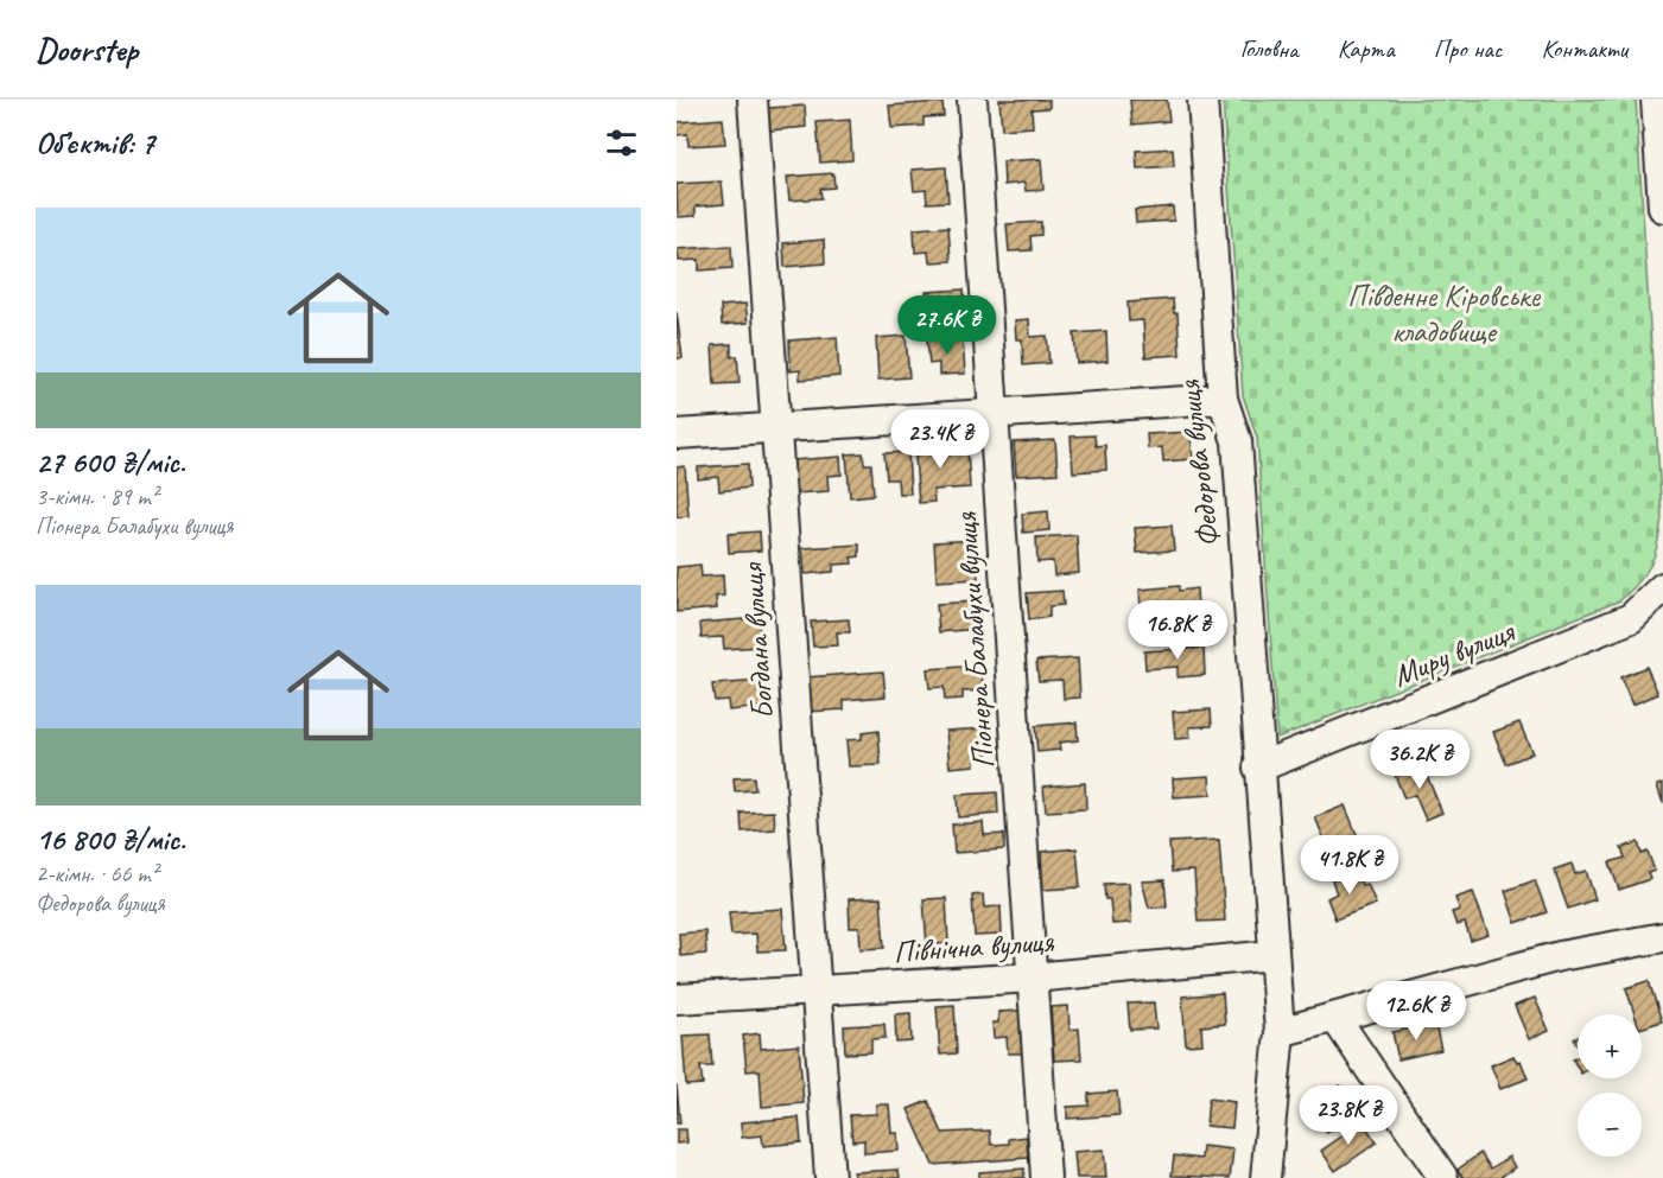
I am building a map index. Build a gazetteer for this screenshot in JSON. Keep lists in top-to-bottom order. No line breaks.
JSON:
{"streets":{"street":["Федорова вулиця","Піонера Балабухи вулиця","Богдана вулиця","Миру вулиця","Північна вулиця"]},"crossings":[["Федорова вулиця","Миру вулиця"],["Федорова вулиця","Північна вулиця"],["Піонера Балабухи вулиця","Північна вулиця"],["Богдана вулиця","Північна вулиця"]],"parks":["Південне Кіровське кладовище"],"page":{"header":"Doorstep","nav":["Головна","Карта","Про нас","Контакти"],"heading":"Об’єктів: 7","list":[{"name":"27 600 ₴/міс.","note":"3-кімн. · 89 m² · Піонера Балабухи вулиця"},{"name":"16 800 ₴/міс.","note":"2-кімн. · 66 m² · Федорова вулиця"}],"price":["27.6K ₴","23.4K ₴","16.8K ₴","36.2K ₴","41.8K ₴","12.6K ₴","23.8K ₴"],"map_buttons":["+","−"]}}
